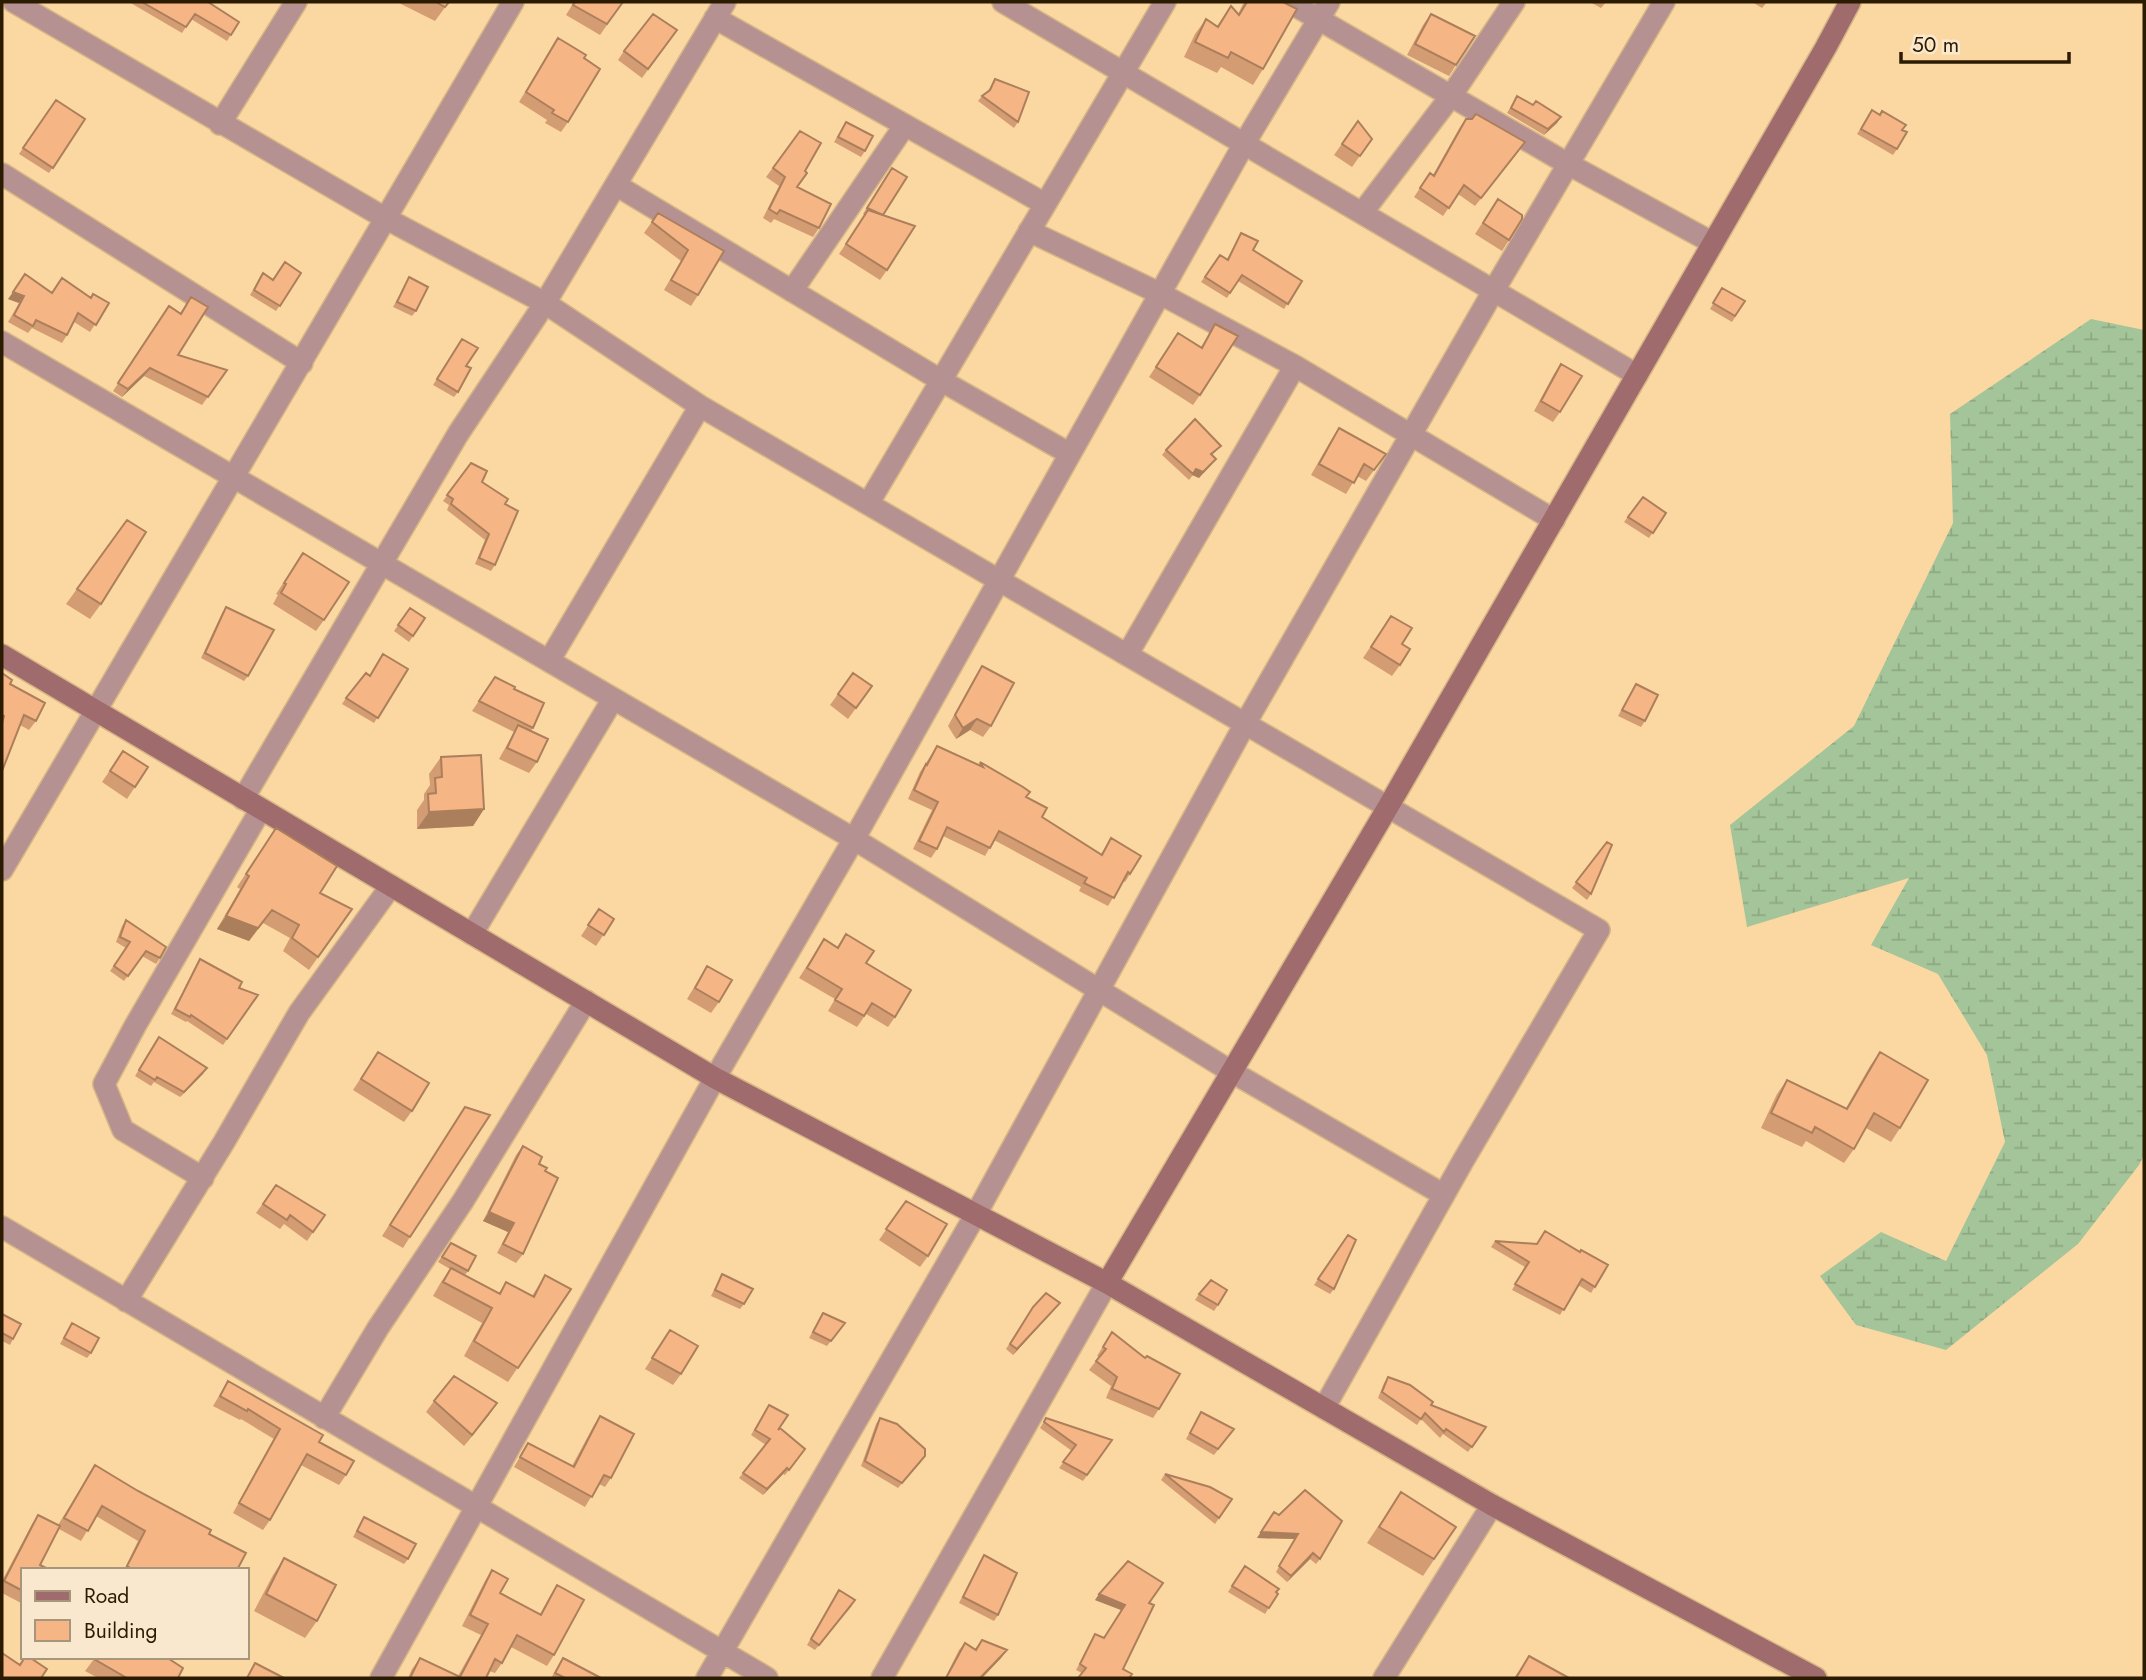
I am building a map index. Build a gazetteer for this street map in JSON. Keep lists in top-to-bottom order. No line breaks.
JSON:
{"legend":["Road","Building"],"scale_bar":"50 m"}
